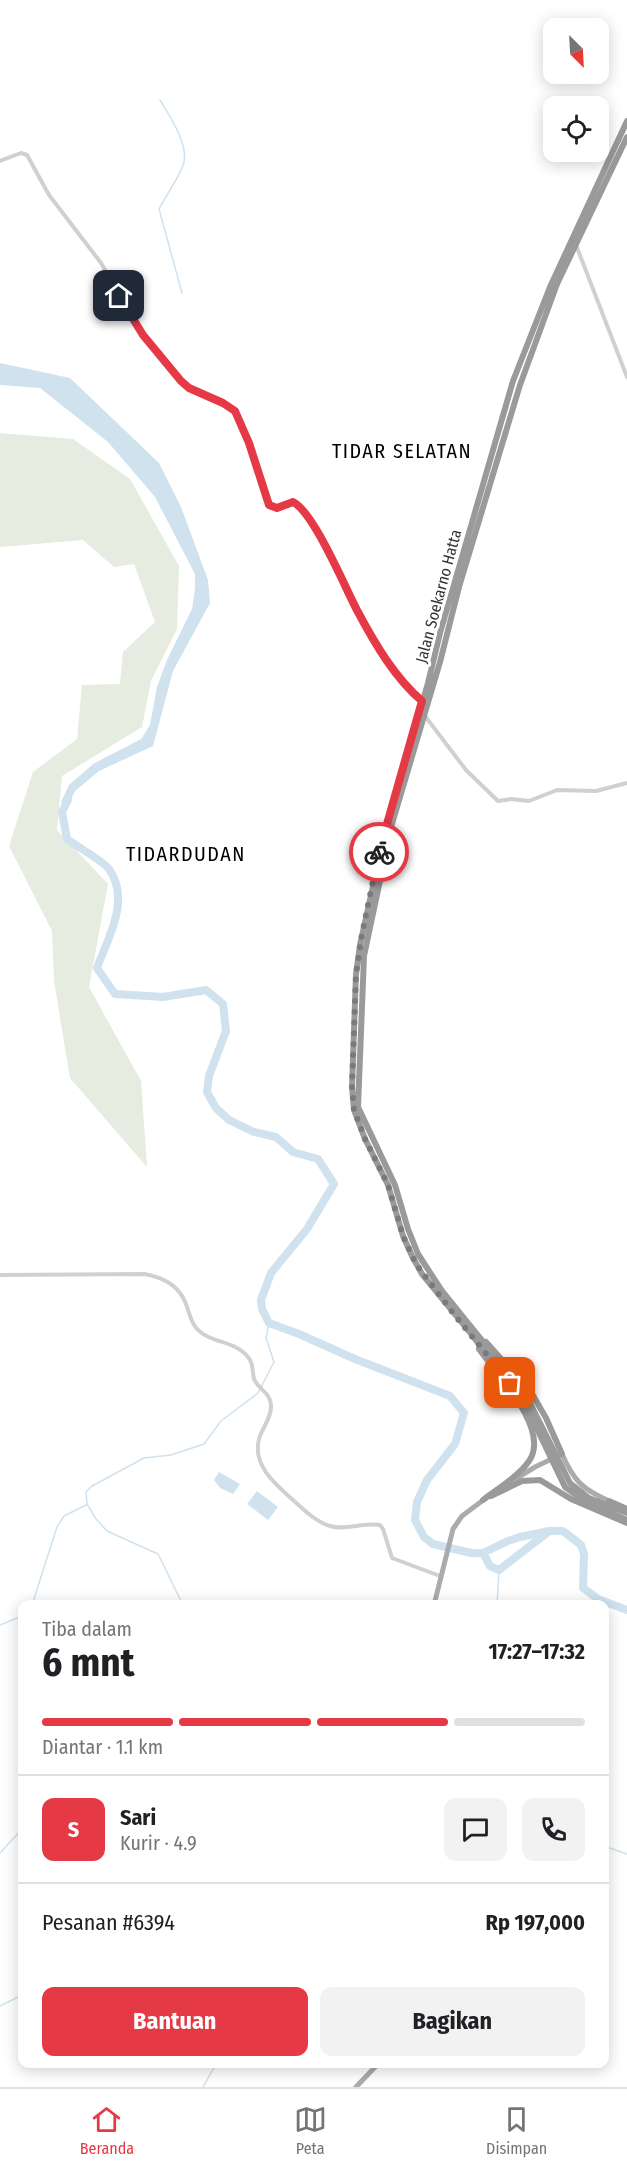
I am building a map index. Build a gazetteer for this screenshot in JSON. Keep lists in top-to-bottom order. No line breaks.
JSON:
{"streets":{"highway":["Jalan Soekarno Hatta"]},"districts":["TIDAR SELATAN","TIDARDUDAN"],"north":"bottom right","page":{"heading":["6 mnt","Tiba dalam","17:27–17:32"],"panel":["Sari","Kurir · 4.9","Pesanan #6394","Rp 197,000"],"bar":"Diantar · 1.1 km","round":"S","buttons":["Bantuan","Bagikan"],"tabs":["Beranda","Peta","Disimpan"]}}
